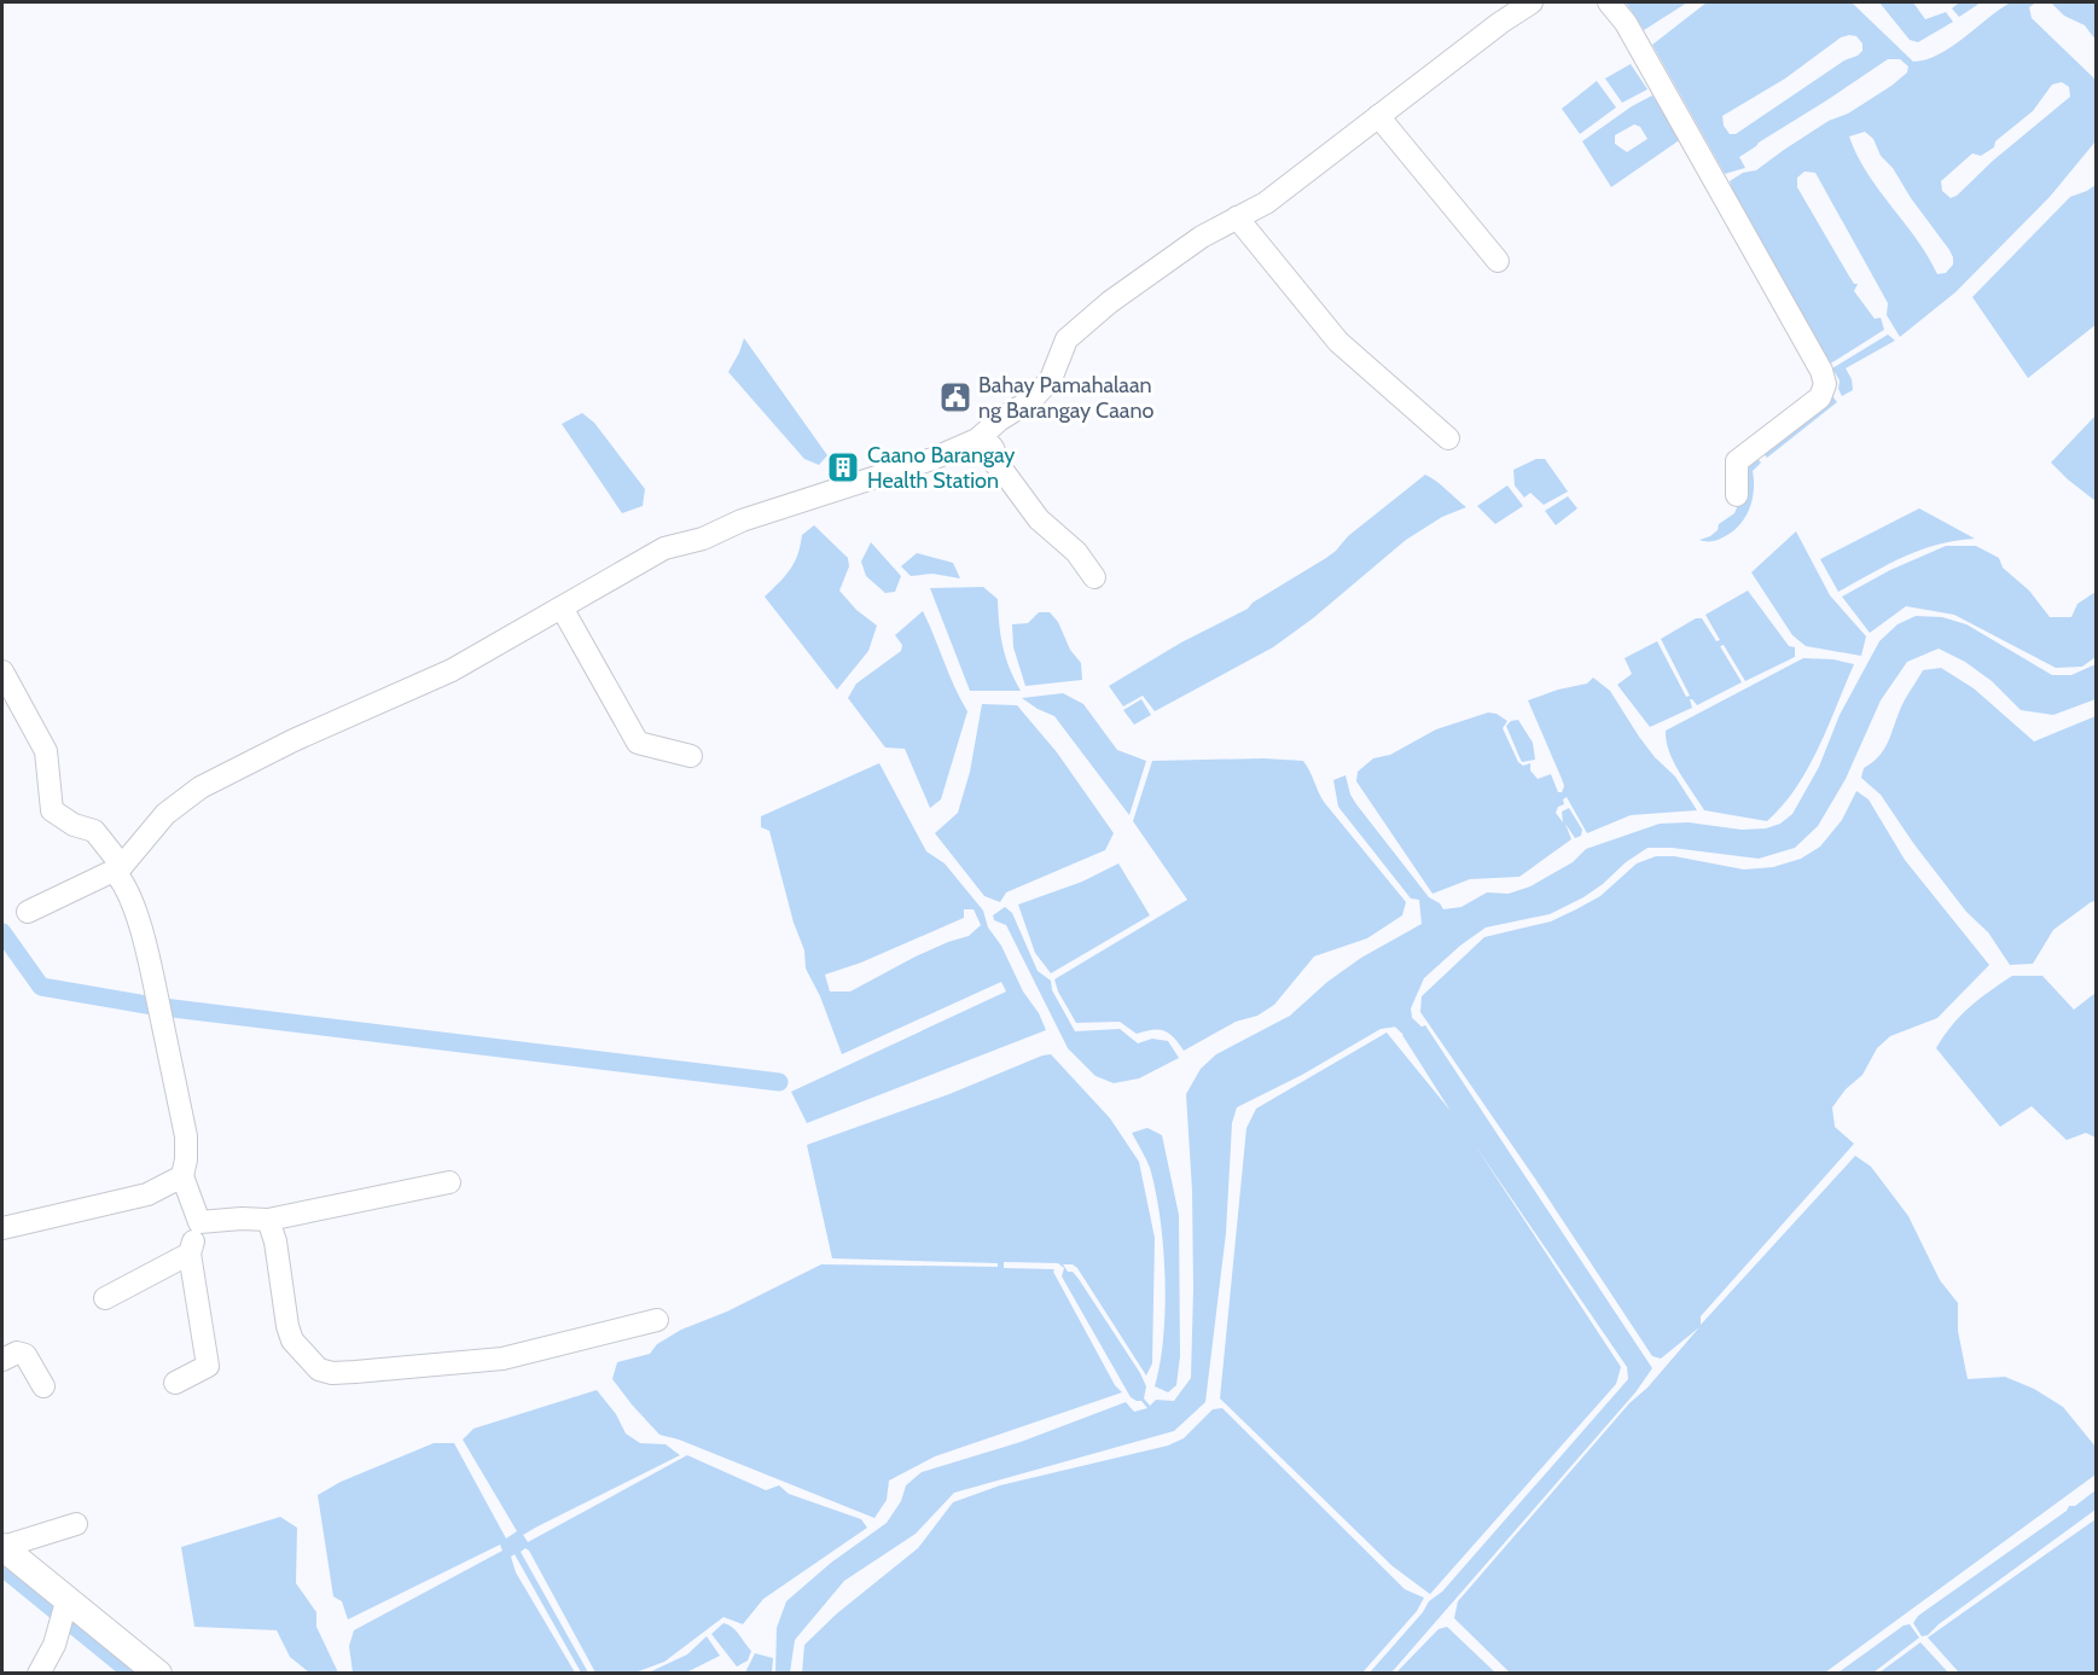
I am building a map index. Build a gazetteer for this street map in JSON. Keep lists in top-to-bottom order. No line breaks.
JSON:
{"places":{"public building":["Bahay Pamahalaan ng Barangay Caano"],"building":["Caano Barangay Health Station"]}}
